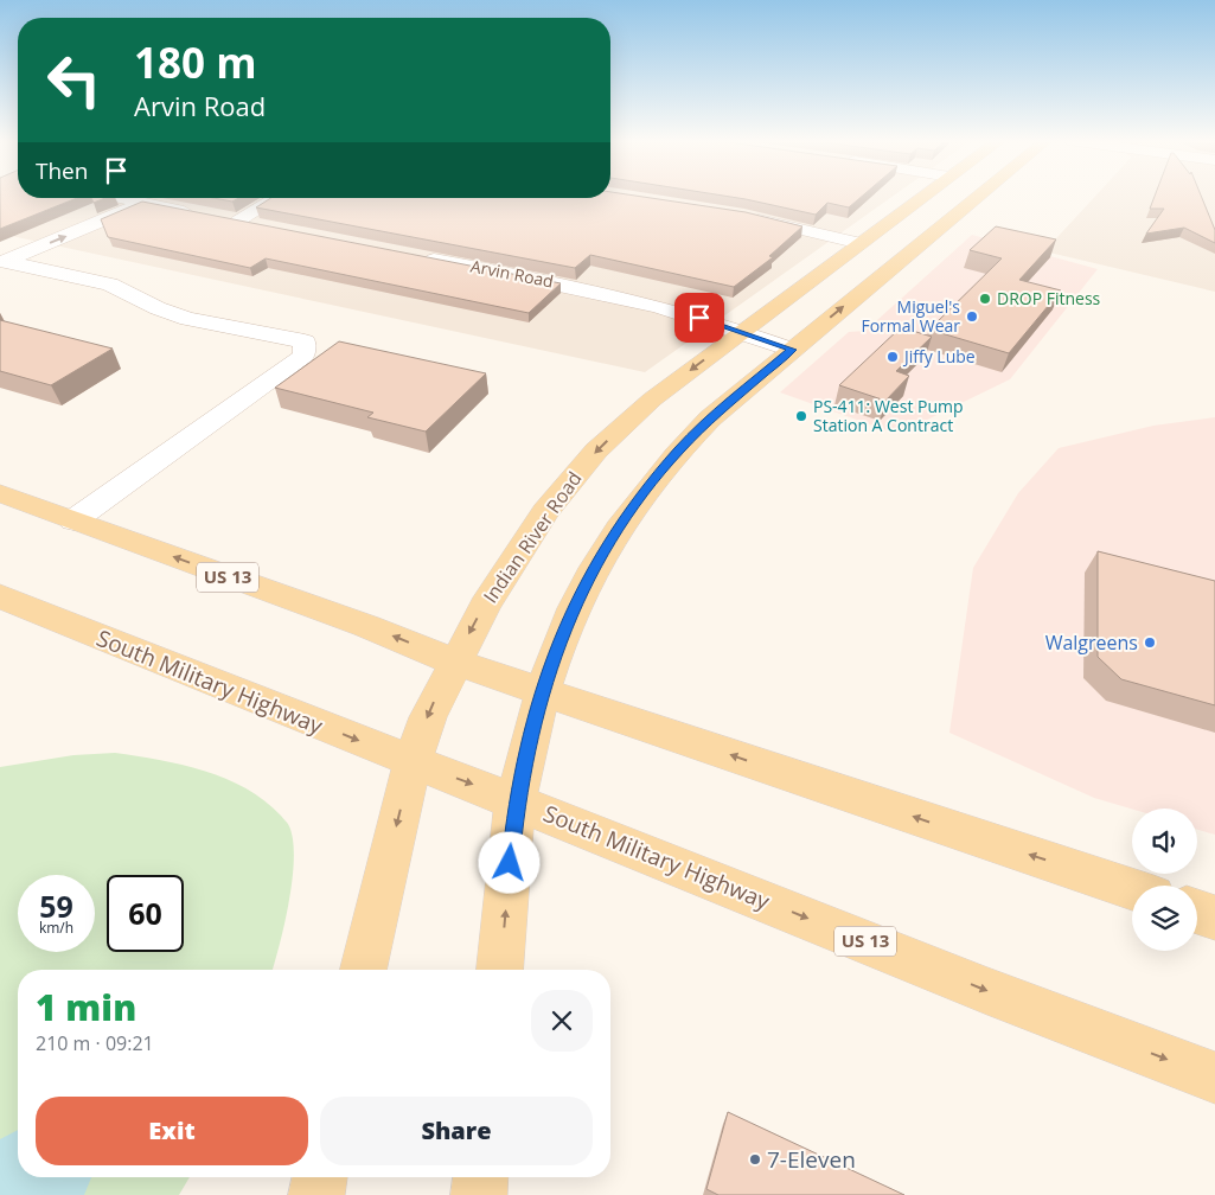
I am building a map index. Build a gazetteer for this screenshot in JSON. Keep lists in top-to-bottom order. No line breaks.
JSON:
{"streets":{"main road":["Indian River Road","US 13","South Military Highway"],"street":["Arvin Road"]},"crossings":[["Arvin Road","Indian River Road"],["Indian River Road","US 13"],["Indian River Road","South Military Highway"]],"places":["DROP Fitness","Miguel's Formal Wear","Jiffy Lube","PS-411: West Pump Station A Contract","Walgreens","7-Eleven"],"page":{"turn":["180 m","Arvin Road"],"then":"Then","speed":"59 km/h","limit":"60","heading":["1 min","210 m · 09:21"],"buttons":["Exit","Share"]}}
